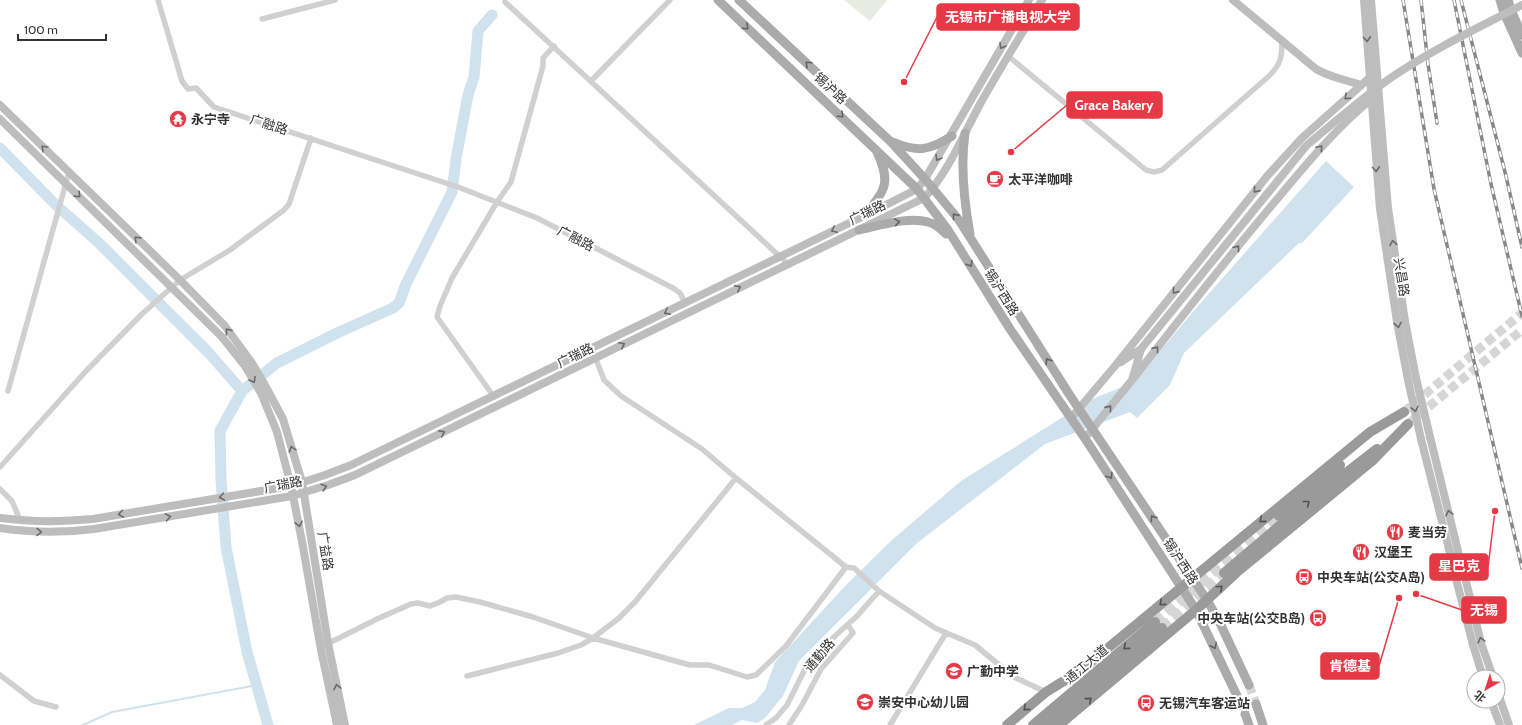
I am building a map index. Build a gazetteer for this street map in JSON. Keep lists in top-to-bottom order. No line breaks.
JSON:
{"streets":{"highway":["通江大道"],"main road":["锡沪路","广瑞路","兴昌路","锡沪西路","广益路"],"street":["广融路","通勤路"]},"crossings":[["锡沪路","广瑞路"],["锡沪路","锡沪西路"],["广融路","广瑞路"],["广瑞路","锡沪西路"],["广瑞路","广益路"]],"places":{"other":["无锡市广播电视大学","Grace Bakery","星巴克","无锡","肯德基"],"temple":["永宁寺"],"cafe":["太平洋咖啡"],"restaurant":["麦当劳","汉堡王"],"bus stop":["中央车站(公交A岛)","中央车站(公交B岛)","无锡汽车客运站"],"school or university":["广勤中学","崇安中心幼儿园"]},"scale_bar":"100 m","north":"bottom left"}
